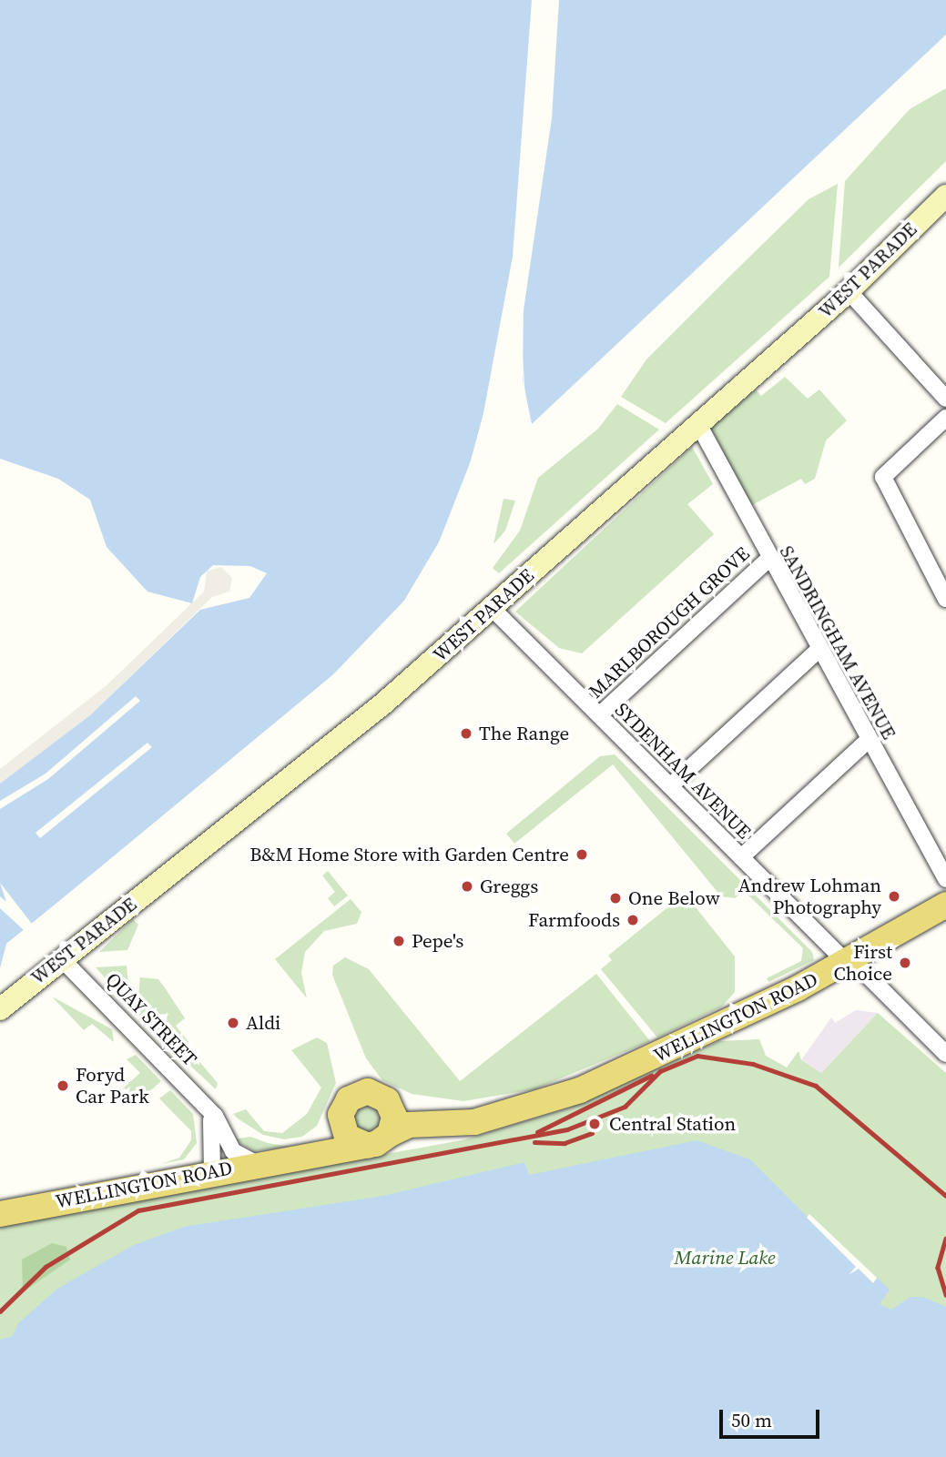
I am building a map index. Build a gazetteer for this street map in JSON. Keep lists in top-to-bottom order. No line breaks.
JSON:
{"streets":{"main road":["WEST PARADE","WELLINGTON ROAD"],"street":["MARLBOROUGH GROVE","SANDRINGHAM AVENUE","SYDENHAM AVENUE","QUAY STREET"]},"crossings":[["WEST PARADE","SANDRINGHAM AVENUE"],["WEST PARADE","SYDENHAM AVENUE"],["WEST PARADE","QUAY STREET"],["MARLBOROUGH GROVE","SANDRINGHAM AVENUE"],["MARLBOROUGH GROVE","SYDENHAM AVENUE"],["SYDENHAM AVENUE","WELLINGTON ROAD"],["WELLINGTON ROAD","QUAY STREET"]],"parks":["Marine Lake"],"places":["The Range","B&M Home Store with Garden Centre","Greggs","Andrew Lohman Photography","One Below","Farmfoods","Pepe's","First Choice","Aldi","Foryd Car Park","Central Station"],"scale_bar":"50 m"}
